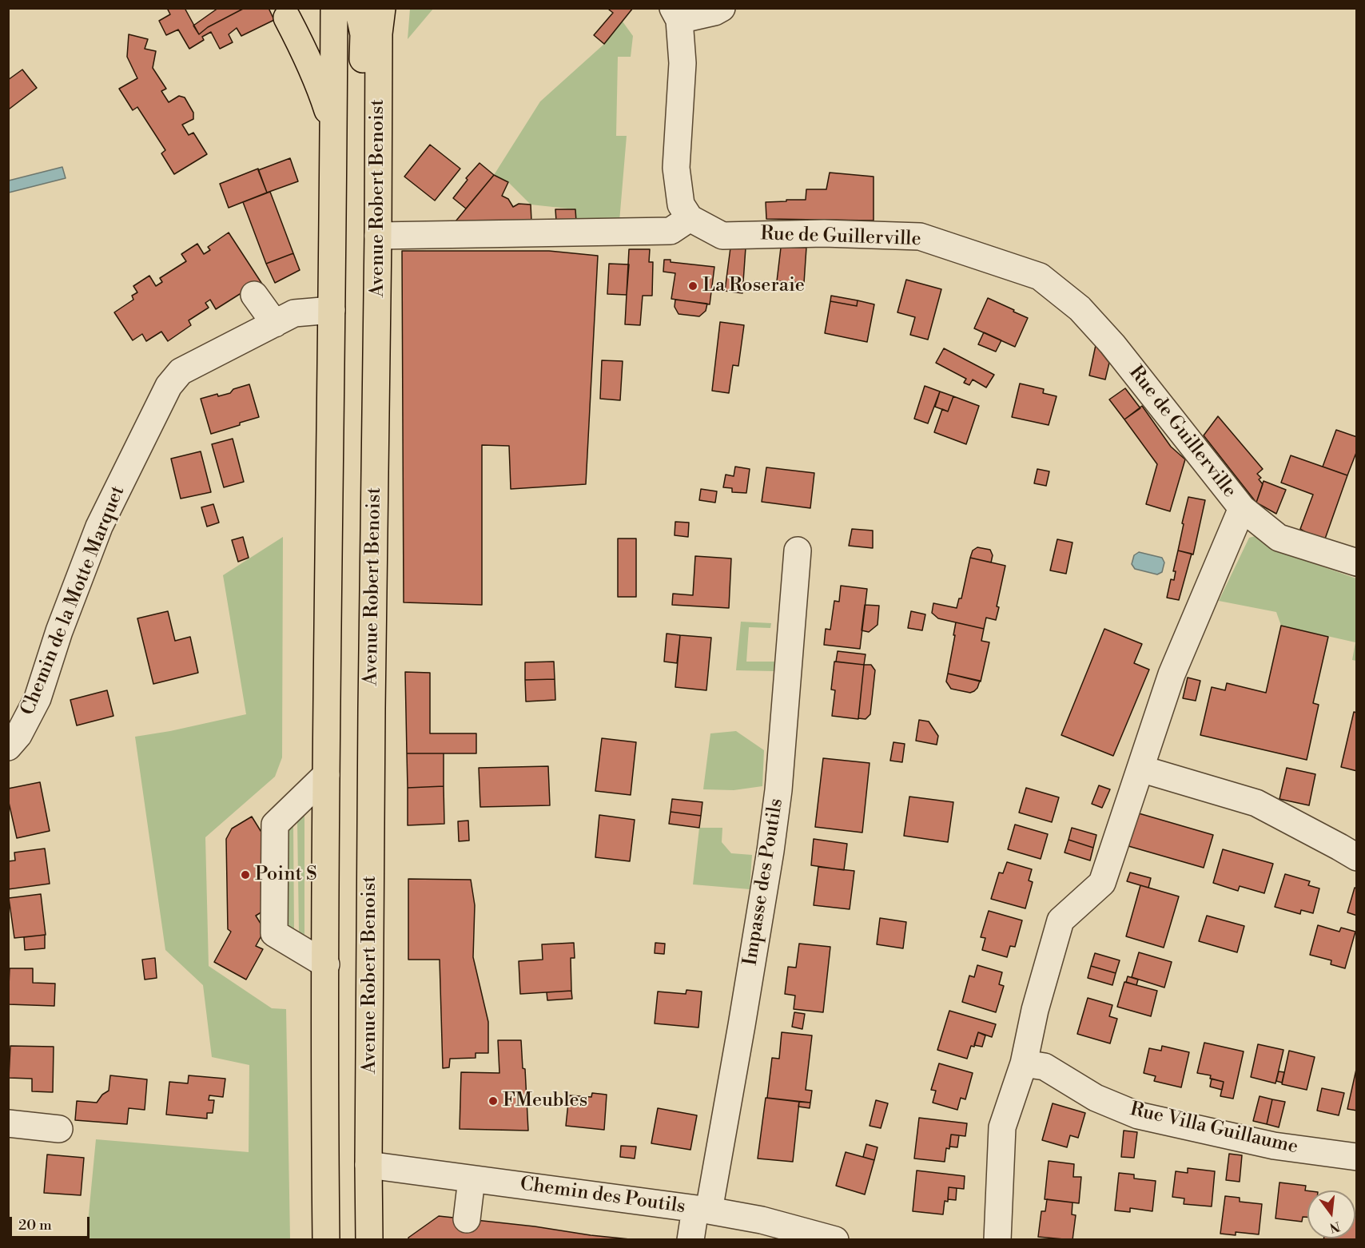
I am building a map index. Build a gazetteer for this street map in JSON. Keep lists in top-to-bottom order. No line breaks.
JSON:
{"streets":{"main road":["Avenue Robert Benoist"],"street":["Rue de Guillerville","Chemin de la Motte Marquet","Impasse des Poutils","Rue Villa Guillaume","Chemin des Poutils"]},"crossings":[["Avenue Robert Benoist","Chemin des Poutils"],["Impasse des Poutils","Chemin des Poutils"]],"places":["La Roseraie","Point S","FMeubles"],"scale_bar":"20 m","north":"bottom"}
